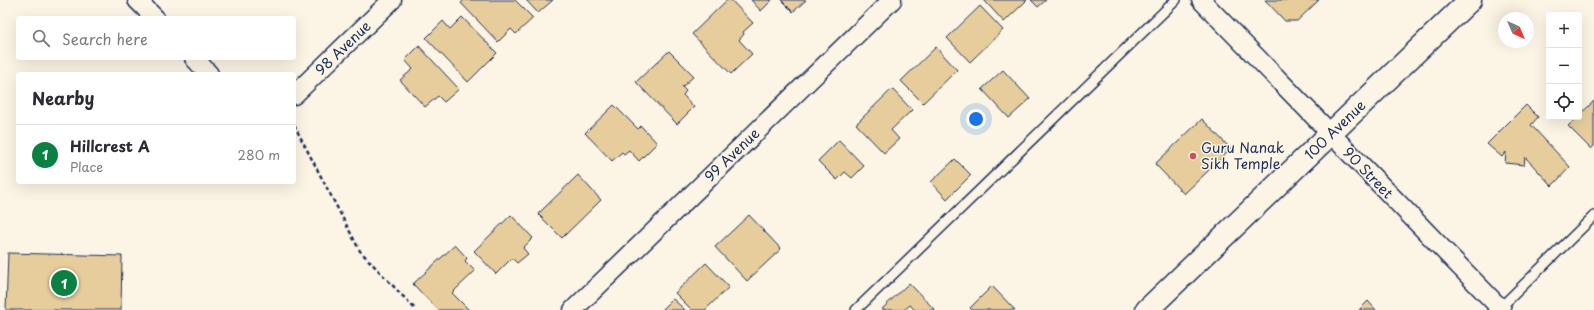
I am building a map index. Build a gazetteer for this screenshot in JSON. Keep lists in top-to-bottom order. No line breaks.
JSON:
{"streets":{"main road":["100 Avenue"],"street":["98 Avenue","99 Avenue","90 Street"]},"crossings":[["100 Avenue","90 Street"]],"places":["Guru Nanak Sikh Temple"],"north":"bottom right","page":{"map_buttons":["+","−"],"search":"Search here","heading":"Nearby","list":[{"mark":"1","name":"Hillcrest A","note":"Place","value":"280 m"}],"pins":"1"}}
